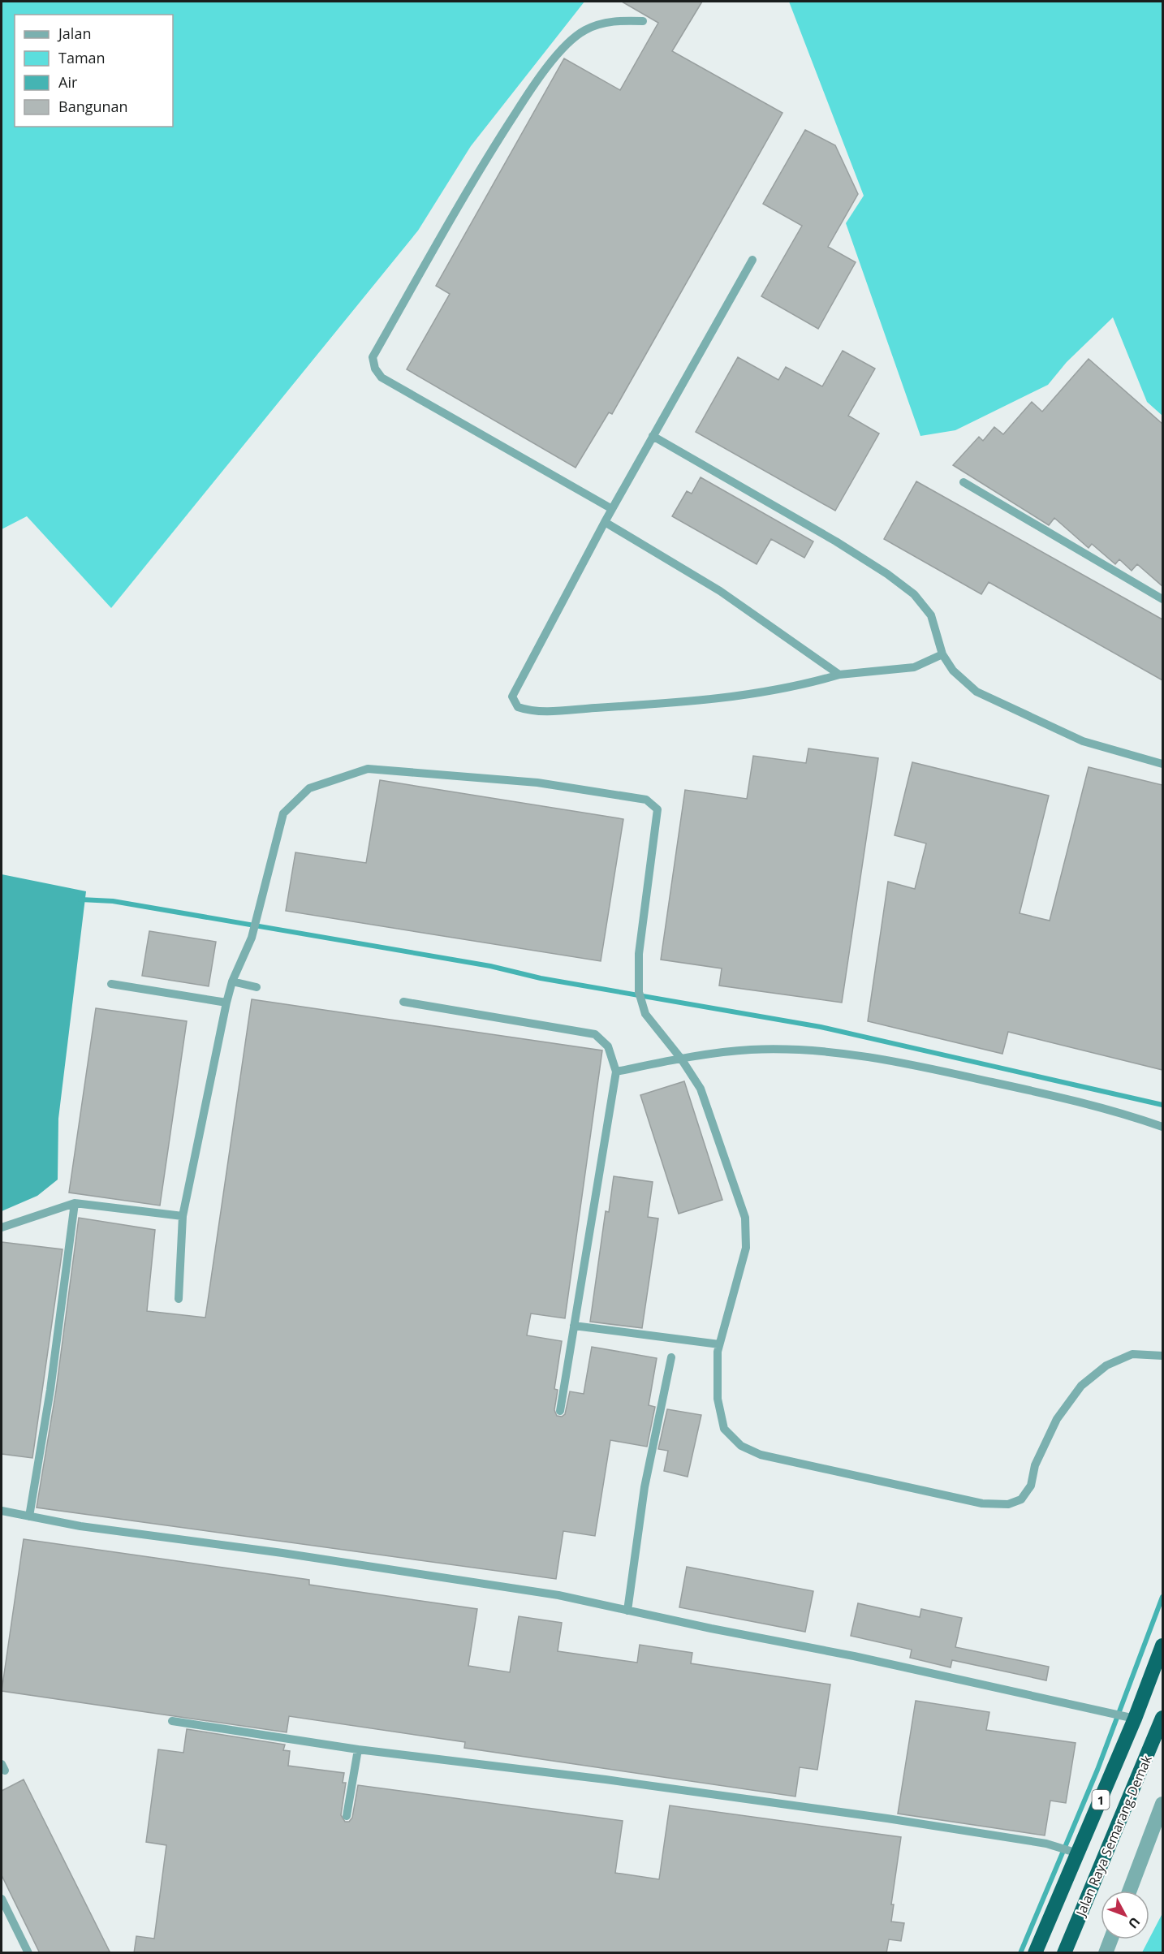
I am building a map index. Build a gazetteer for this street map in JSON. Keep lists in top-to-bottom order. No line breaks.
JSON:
{"streets":{"highway":["1","Jalan Raya Semarang-Demak"]},"legend":["Jalan","Taman","Air","Bangunan"],"north":"bottom right"}
